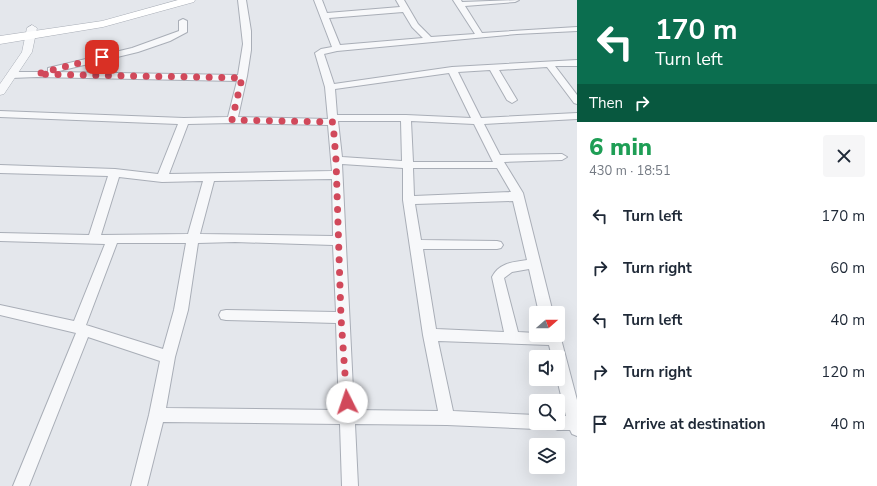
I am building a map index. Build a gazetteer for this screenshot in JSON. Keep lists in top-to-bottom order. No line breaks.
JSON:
{"north":"right","page":{"turn":["170 m","Turn left"],"then":"Then","heading":["6 min","430 m · 18:51"],"list":[{"name":"Turn left","value":"170 m"},{"name":"Turn right","value":"60 m"},{"name":"Turn left","value":"40 m"},{"name":"Turn right","value":"120 m"},{"name":"Arrive at destination","value":"40 m"}]}}
